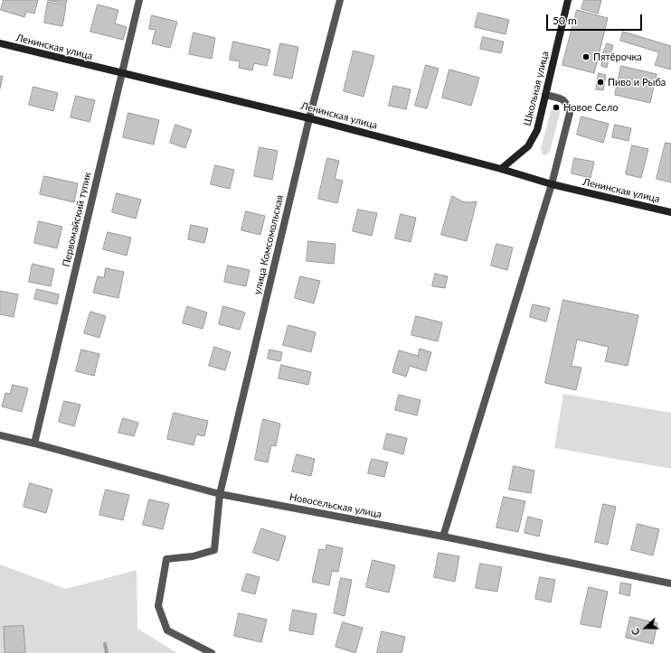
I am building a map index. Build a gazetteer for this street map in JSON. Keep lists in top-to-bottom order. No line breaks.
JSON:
{"streets":{"street":["Ленинская улица","Школьная улица","Первомайский тупик","улица Комсомольская","Новосельская улица"]},"crossings":[["Ленинская улица","Школьная улица"],["Ленинская улица","Первомайский тупик"],["Ленинская улица","улица Комсомольская"],["Первомайский тупик","Новосельская улица"],["улица Комсомольская","Новосельская улица"]],"places":["Пятёрочка","Пиво и Рыба","Новое Село"],"scale_bar":"50 m","north":"left"}
